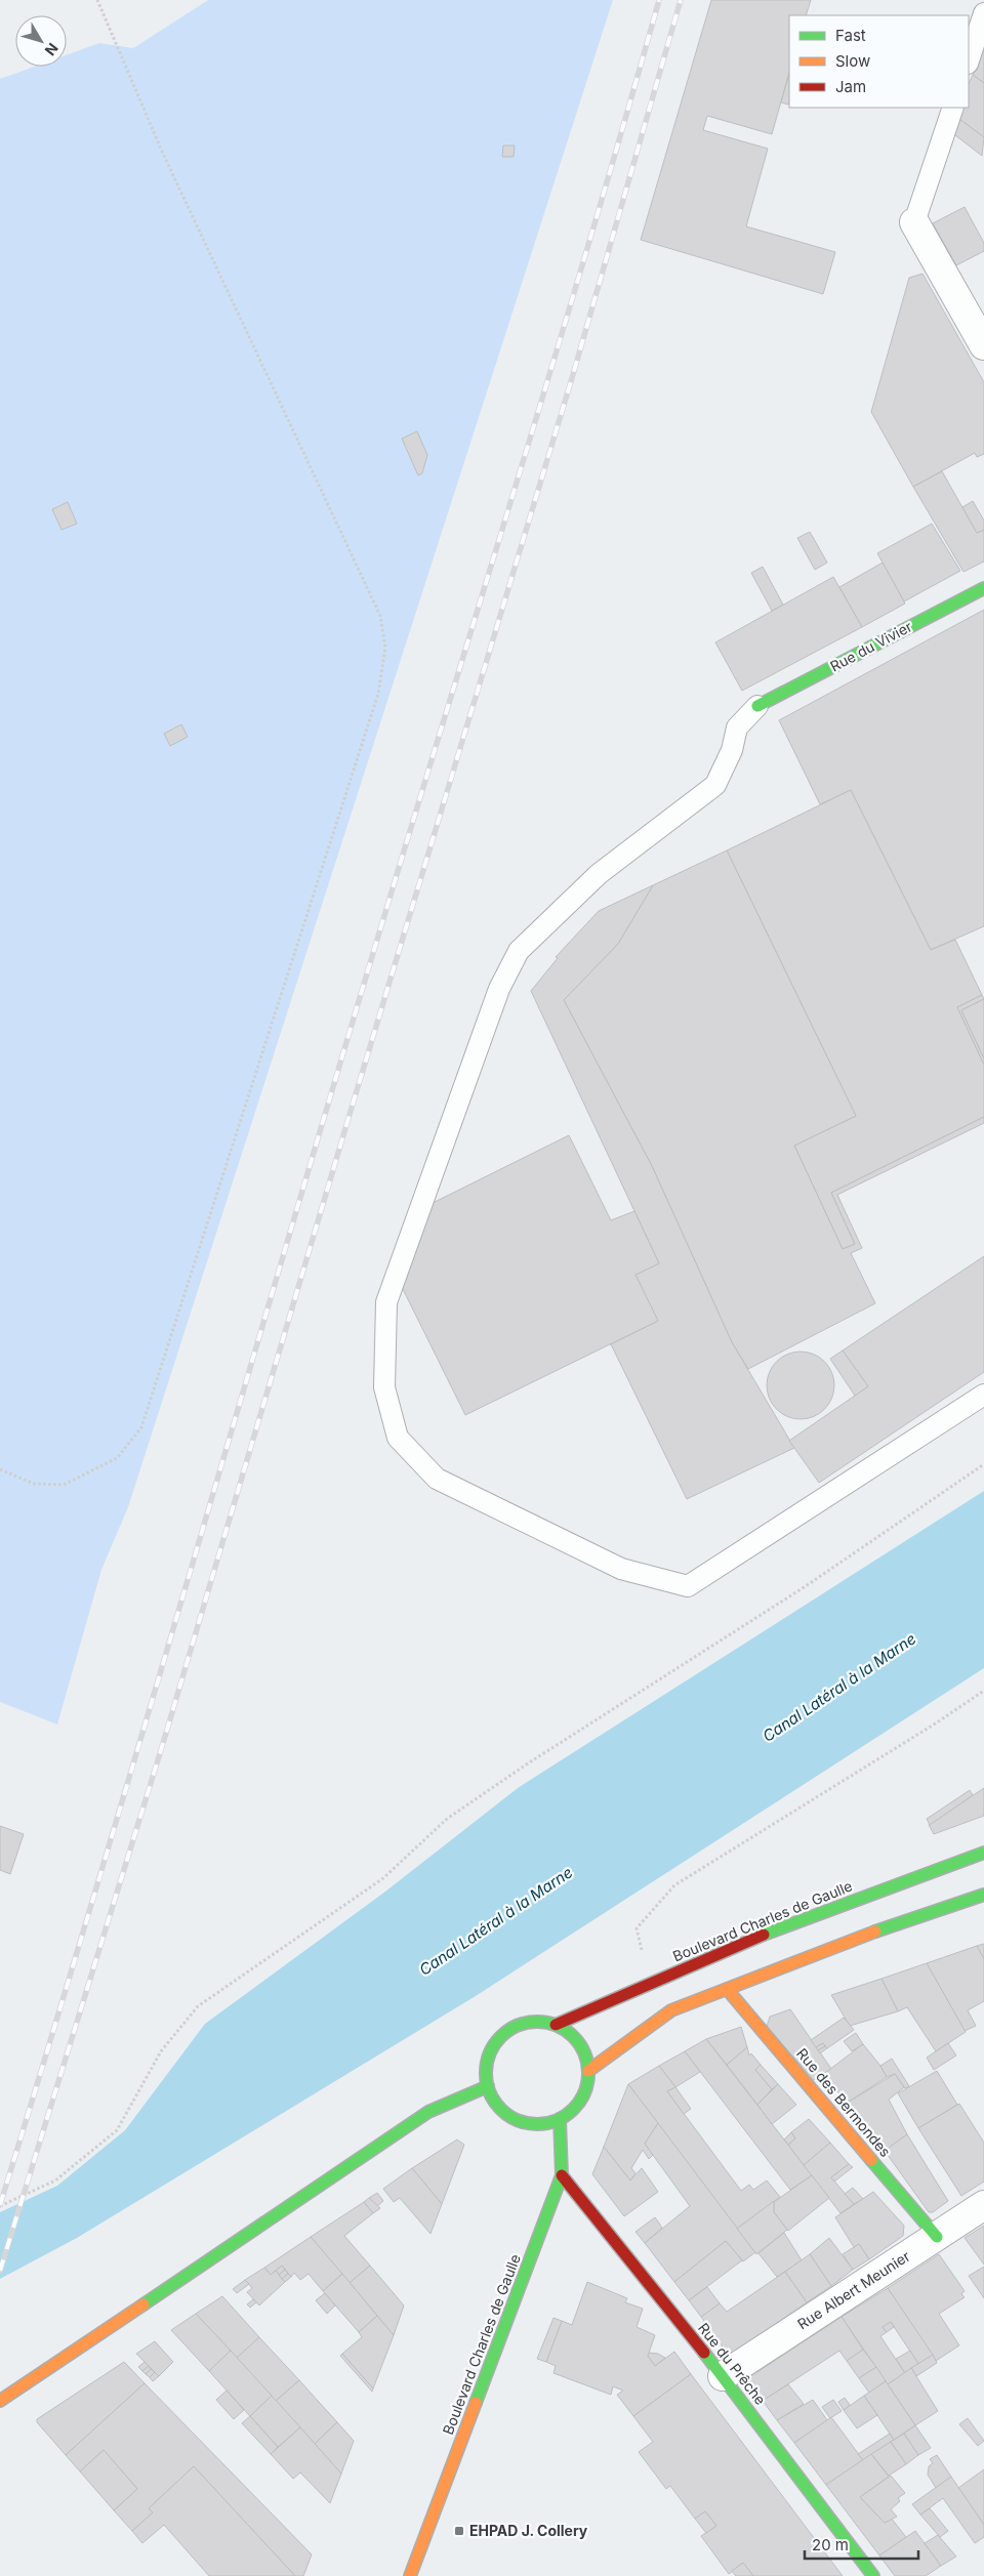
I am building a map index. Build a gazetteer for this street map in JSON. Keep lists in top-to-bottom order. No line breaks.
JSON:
{"streets":{"main road":["Rue du Vivier","Boulevard Charles de Gaulle","Rue des Bermondes","Rue du Prêche"],"street":["Rue Albert Meunier"]},"crossings":[["Boulevard Charles de Gaulle","Rue du Prêche"],["Rue des Bermondes","Rue Albert Meunier"],["Rue Albert Meunier","Rue du Prêche"]],"water":["Canal Latéral à la Marne"],"places":{"transit":["EHPAD J. Collery"]},"legend":["Fast","Slow","Jam"],"scale_bar":"20 m","north":"bottom right"}
